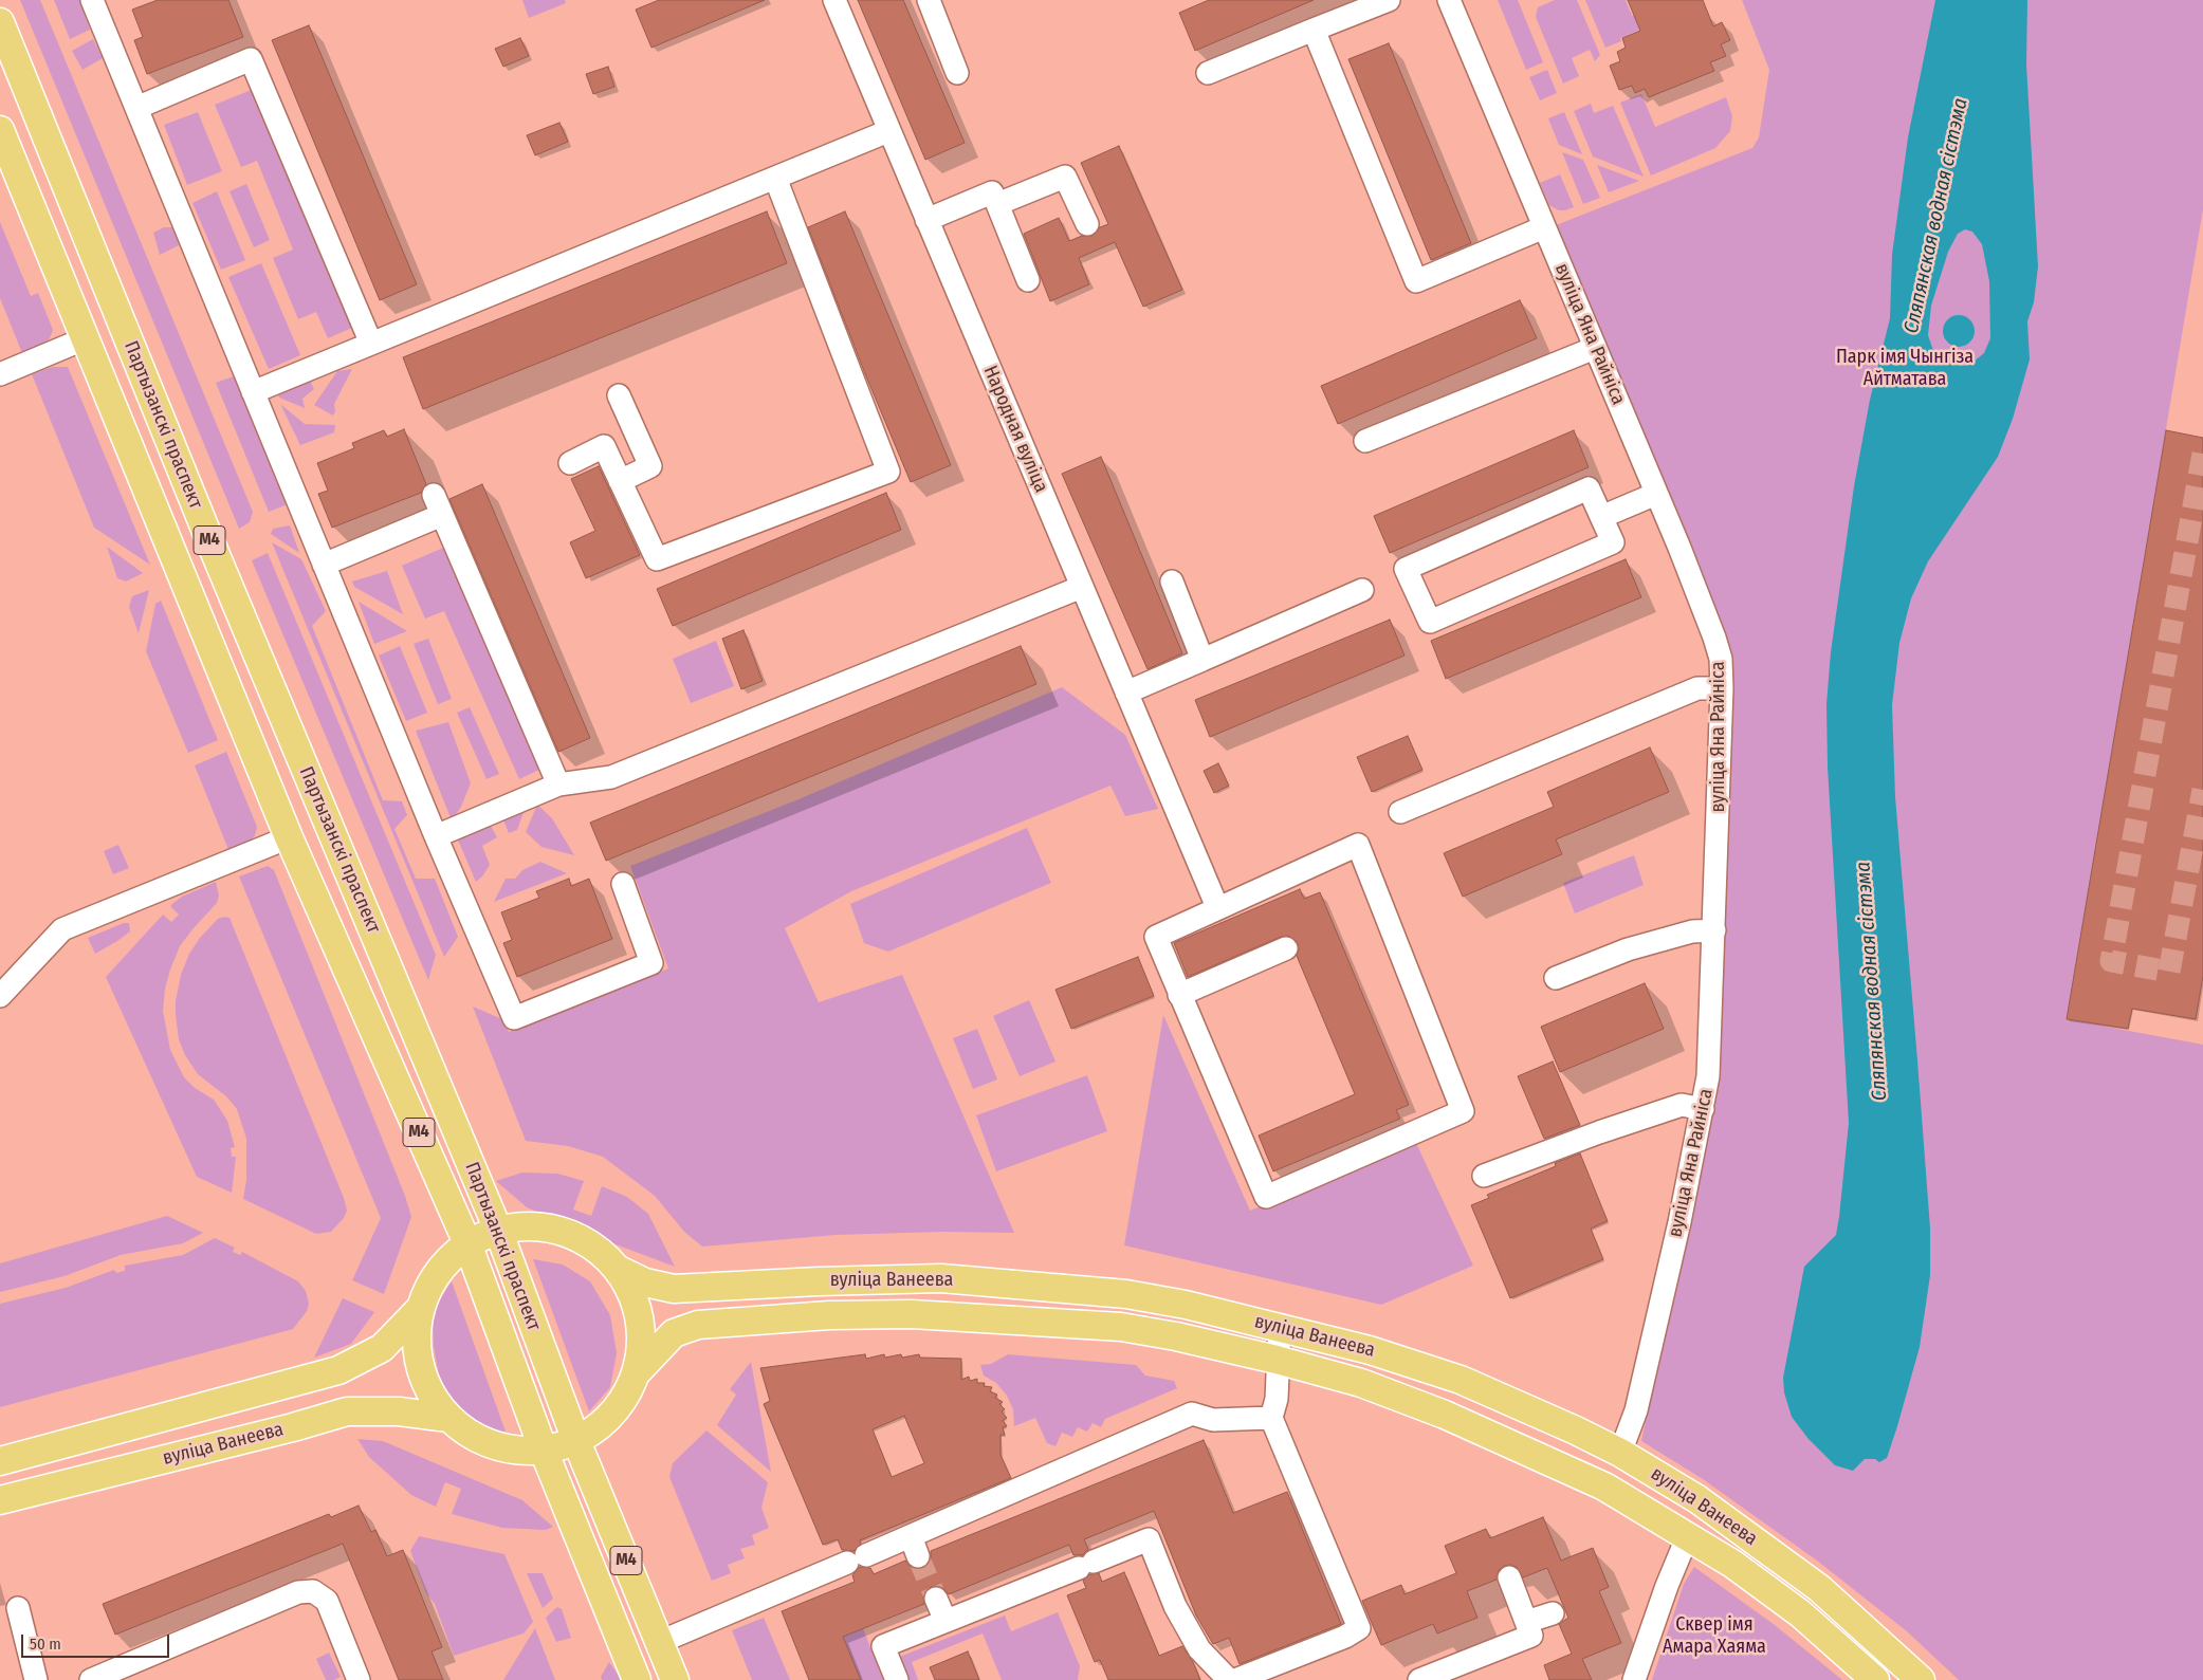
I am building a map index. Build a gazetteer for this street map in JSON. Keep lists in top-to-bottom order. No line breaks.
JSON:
{"streets":{"main road":["Партызанскі праспект","М4","вуліца Ванеева"],"street":["вуліца Яна Райніса","Народная вуліца"]},"crossings":[["вуліца Яна Райніса","вуліца Ванеева"]],"water":["Сляпянская водная сістэма"],"parks":["Парк імя Чынгіза Айтматава","Сквер імя Амара Хаяма"],"scale_bar":"50 m"}
